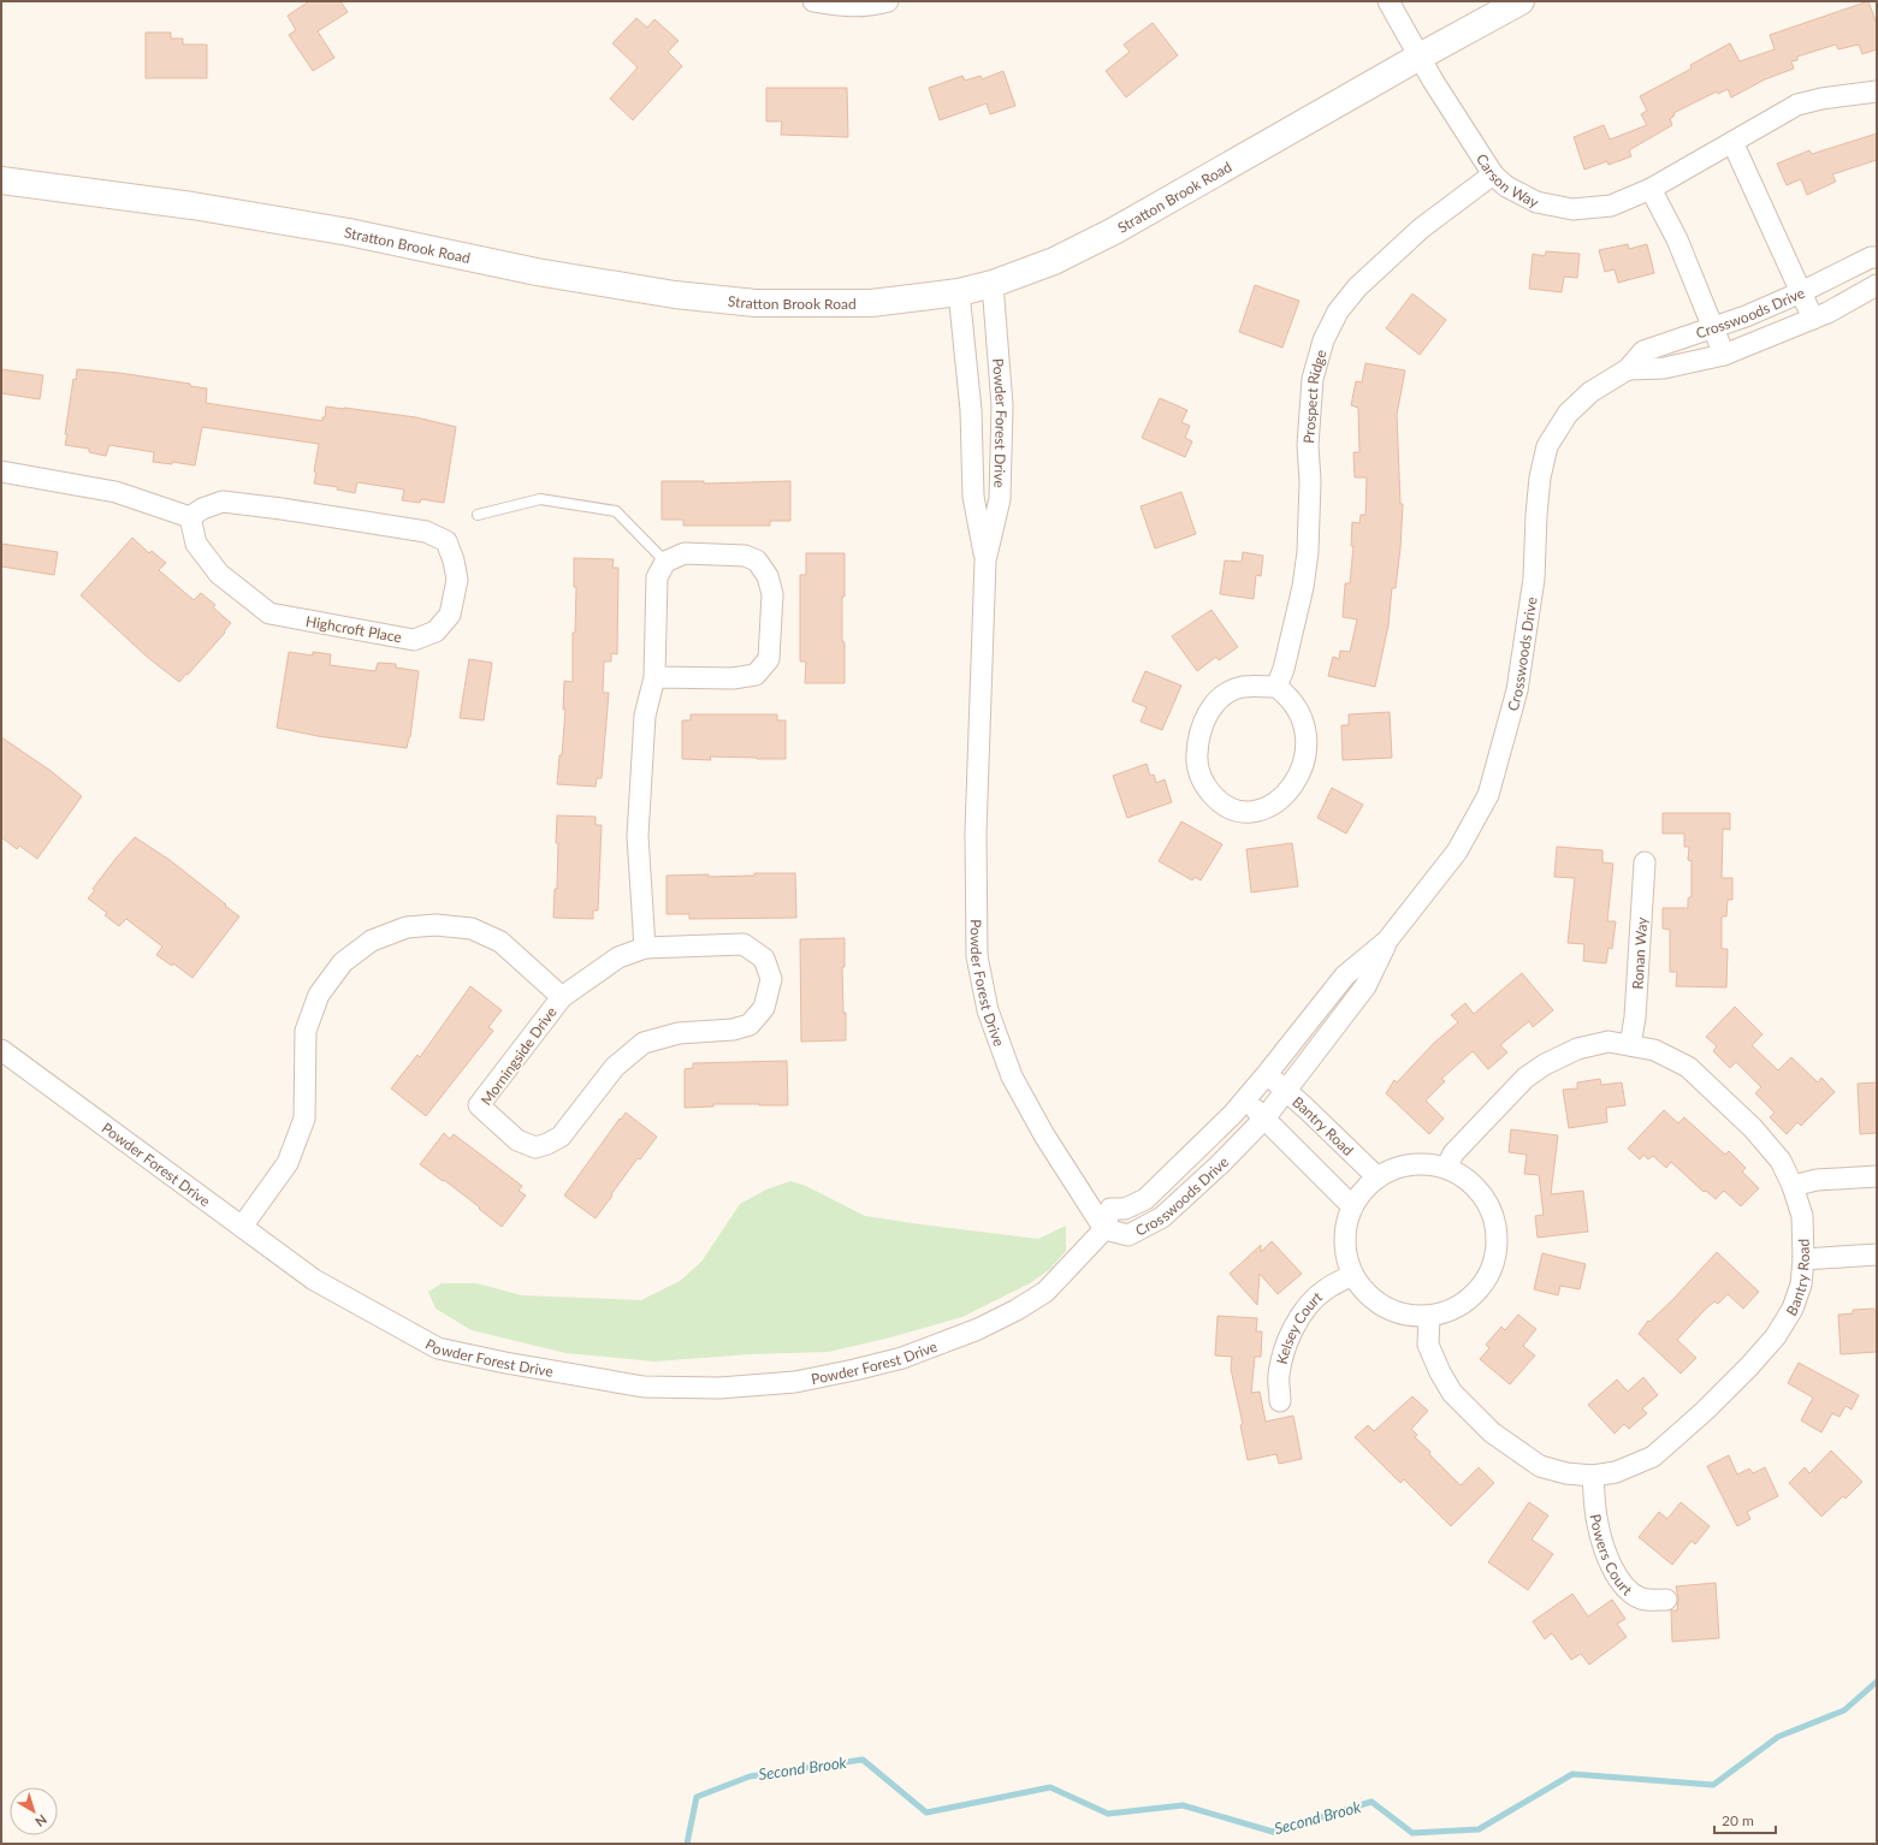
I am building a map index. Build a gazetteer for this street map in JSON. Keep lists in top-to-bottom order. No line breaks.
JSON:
{"streets":{"street":["Carson Way","Stratton Brook Road","Crosswoods Drive","Prospect Ridge","Powder Forest Drive","Highcroft Place","Ronan Way","Morningside Drive","Bantry Road","Kelsey Court","Powers Court"]},"crossings":[["Carson Way","Stratton Brook Road"],["Carson Way","Prospect Ridge"],["Stratton Brook Road","Powder Forest Drive"],["Crosswoods Drive","Powder Forest Drive"],["Crosswoods Drive","Bantry Road"],["Powder Forest Drive","Morningside Drive"],["Ronan Way","Bantry Road"],["Bantry Road","Kelsey Court"],["Bantry Road","Powers Court"]],"water":["Second Brook"],"scale_bar":"20 m","north":"bottom right"}
